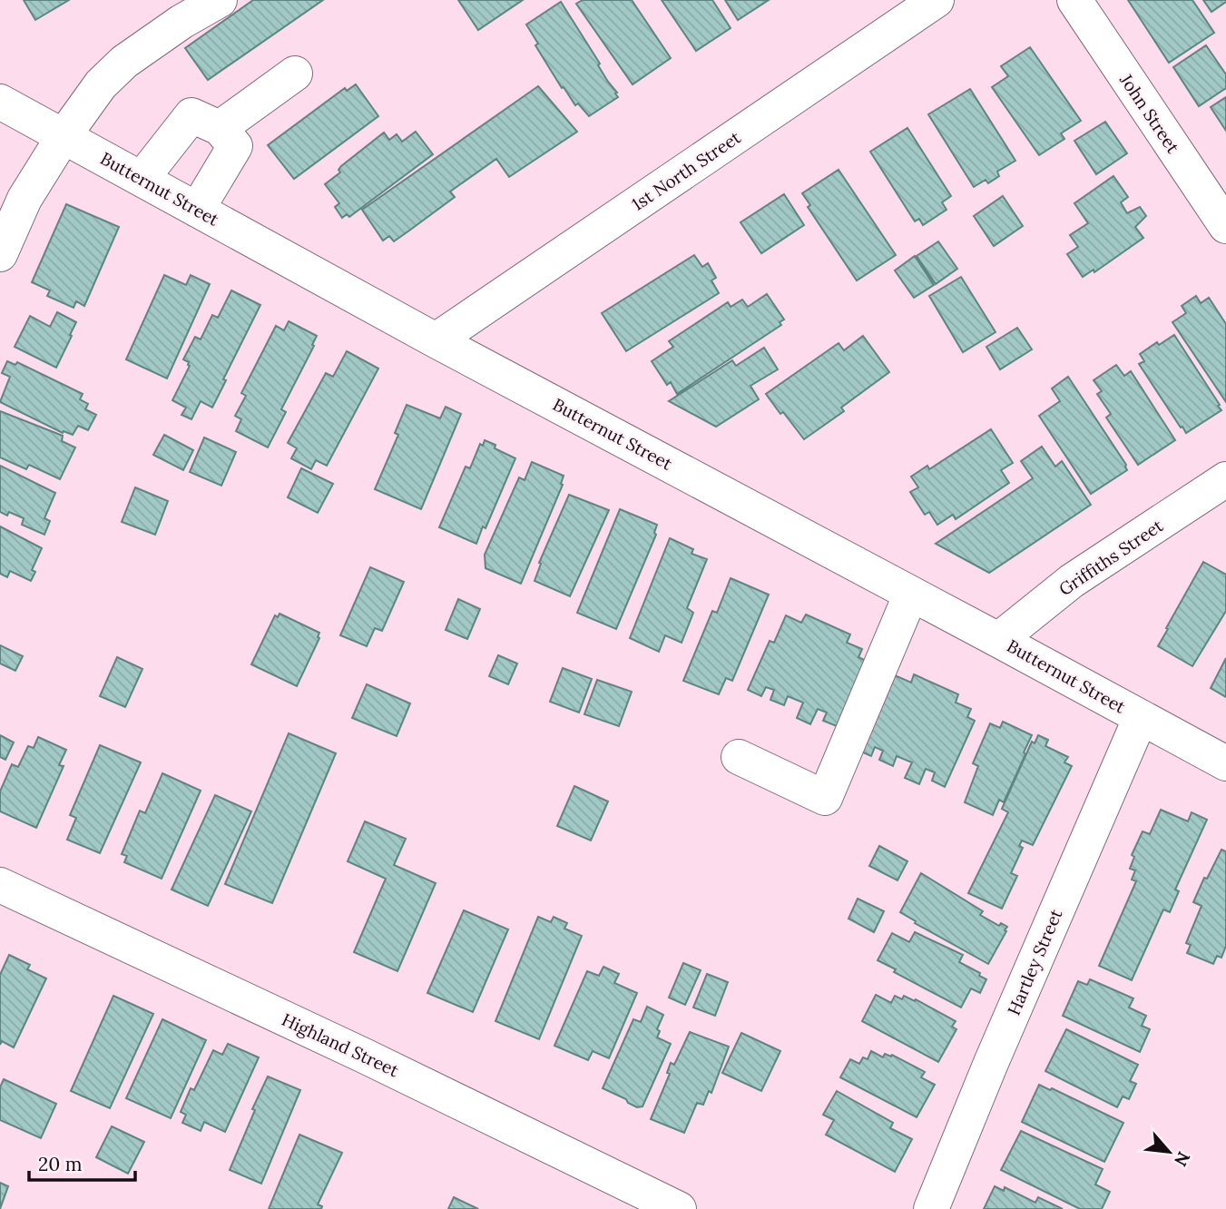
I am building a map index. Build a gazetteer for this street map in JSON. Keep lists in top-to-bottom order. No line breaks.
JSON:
{"streets":{"street":["John Street","1st North Street","Butternut Street","Griffiths Street","Hartley Street","Highland Street"]},"crossings":[["1st North Street","Butternut Street"],["Butternut Street","Griffiths Street"],["Butternut Street","Hartley Street"]],"scale_bar":"20 m","north":"bottom right"}
